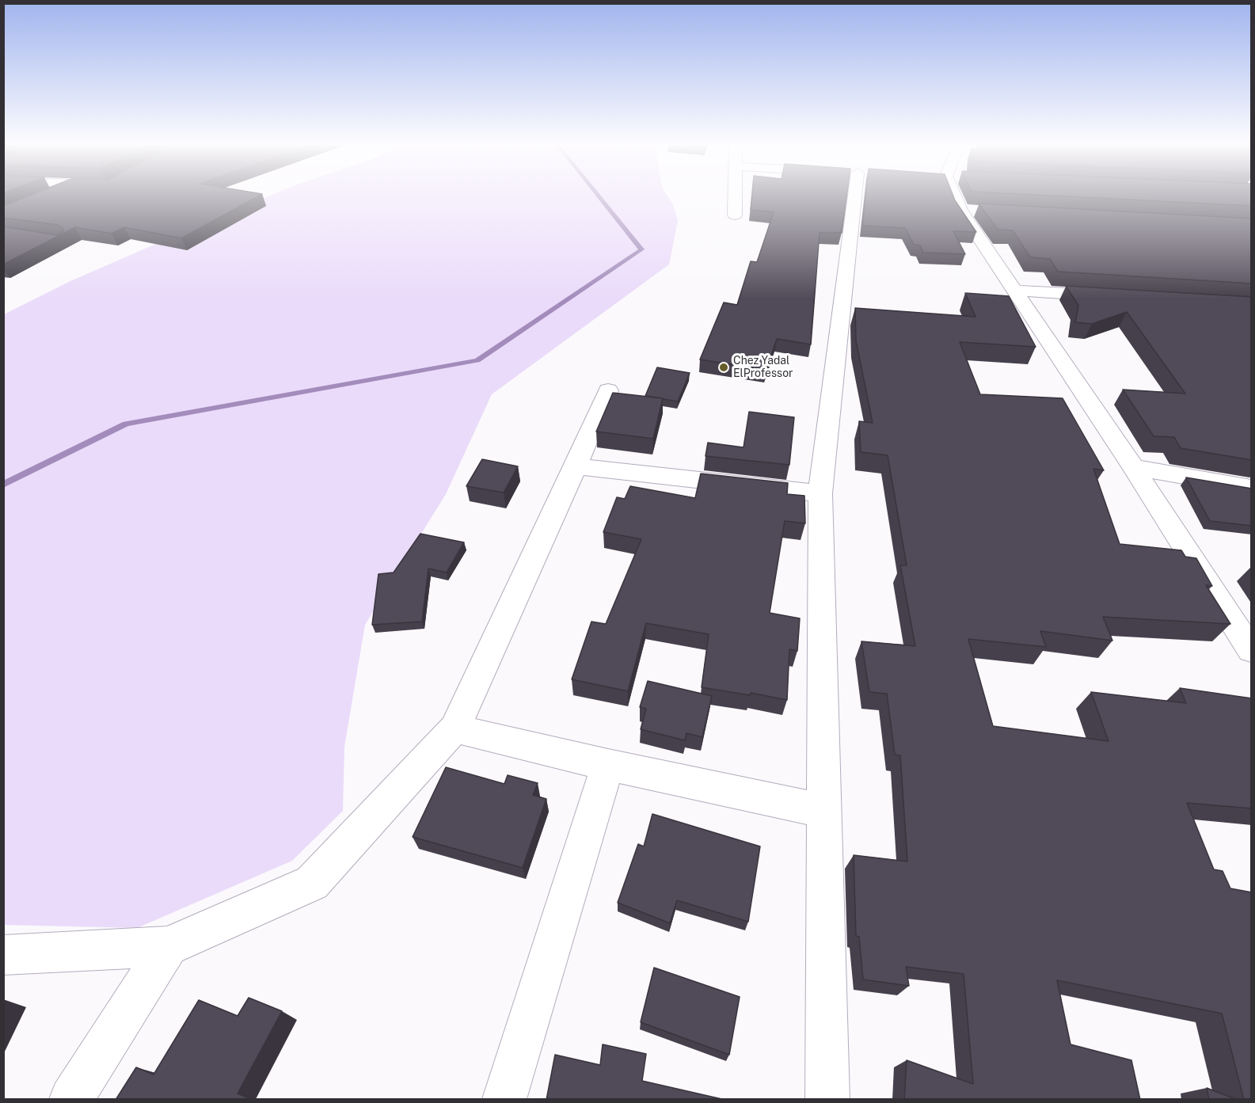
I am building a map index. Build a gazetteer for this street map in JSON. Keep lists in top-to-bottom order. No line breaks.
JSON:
{"places":["Chez Yadal ElProfessor"]}
